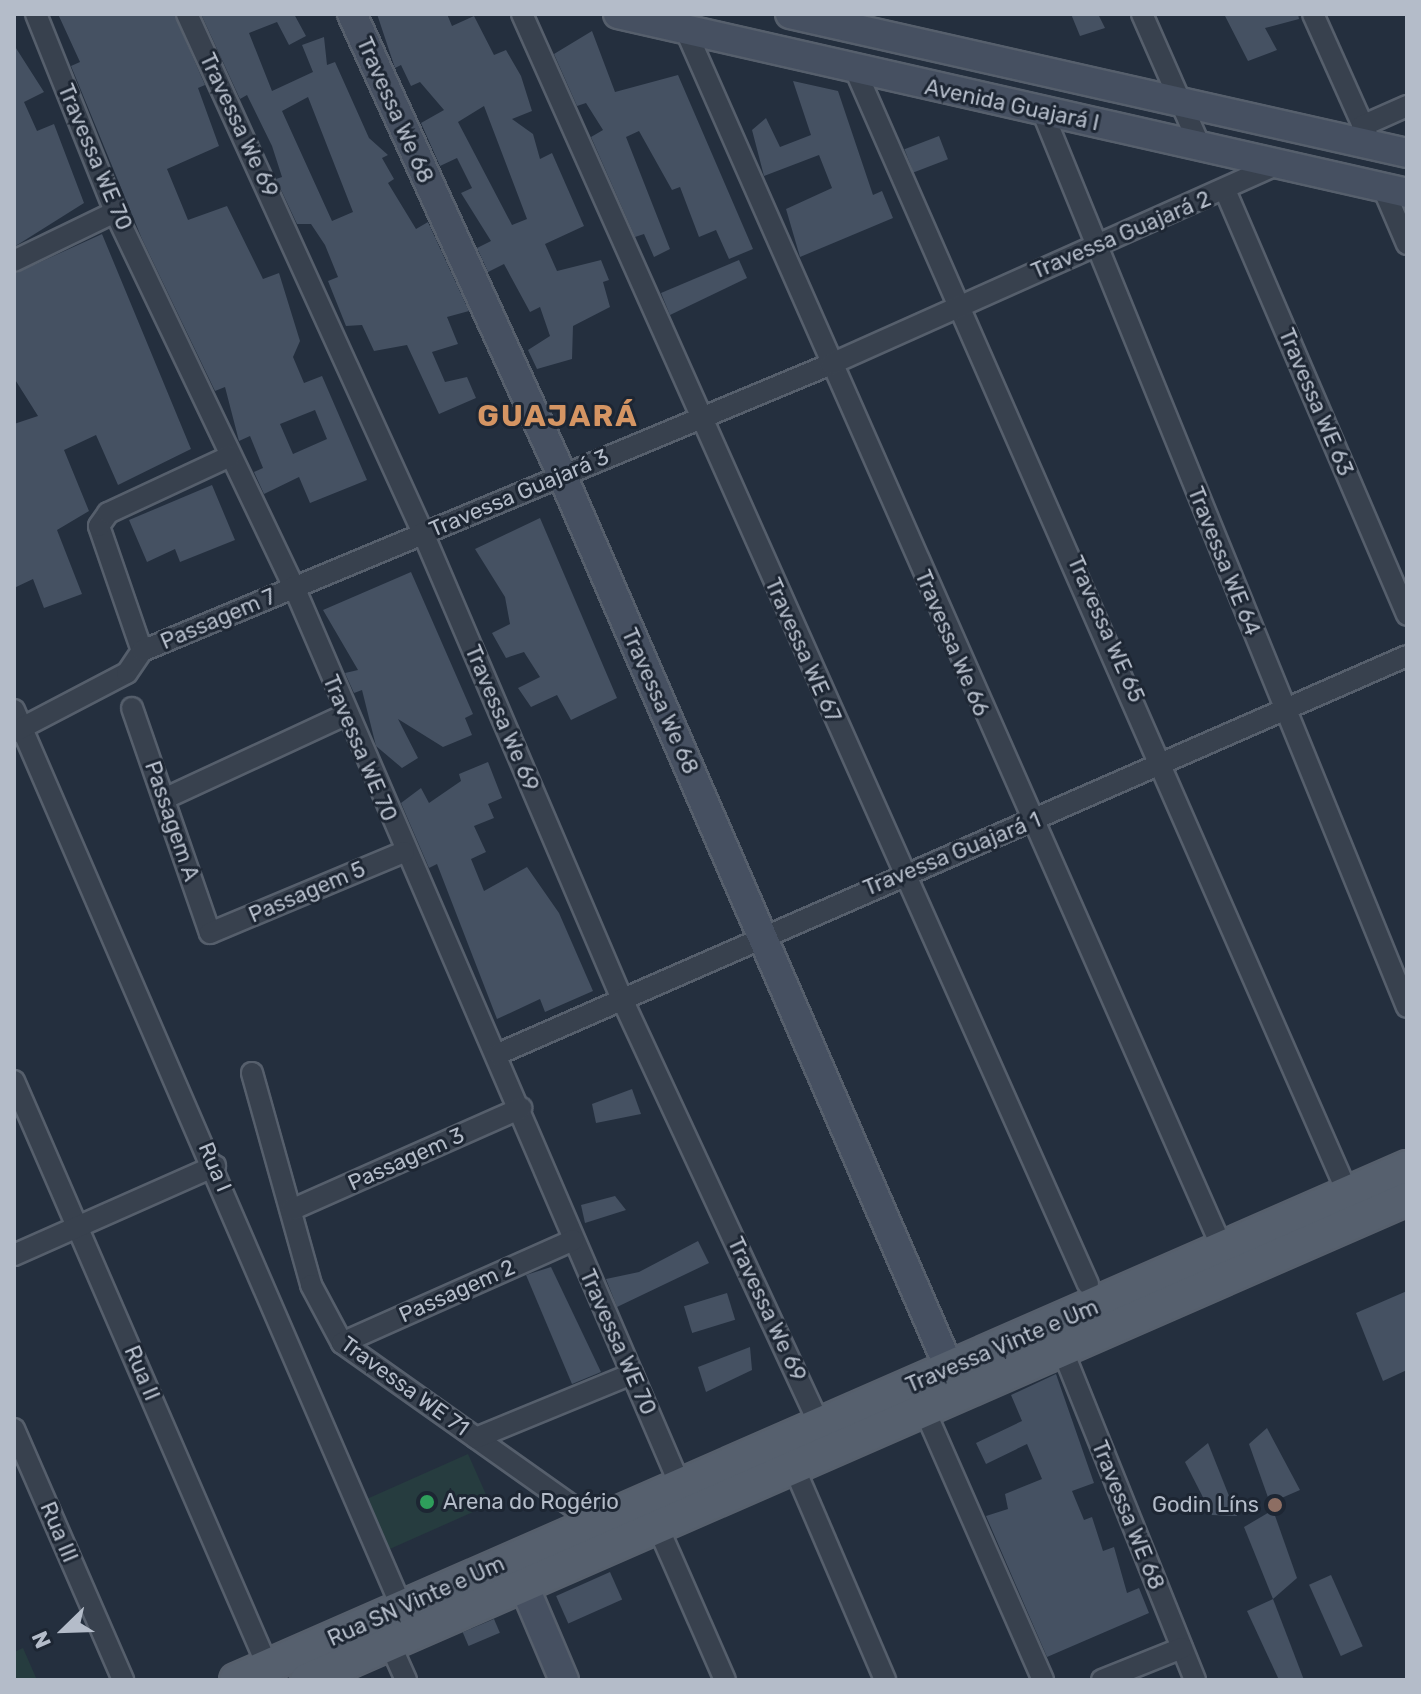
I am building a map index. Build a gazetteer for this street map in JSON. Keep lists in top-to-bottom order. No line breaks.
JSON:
{"streets":{"main road":["Avenida Guajará I","Travessa We 68","Travessa Vinte e Um","Rua SN Vinte e Um"],"street":["Travessa We 69","Travessa WE 70","Travessa Guajará 2","Travessa WE 63","Travessa Guajará 3","Travessa WE 64","Passagem 7","Travessa WE 65","Travessa We 66","Travessa WE 67","Passagem A","Travessa Guajará 1","Passagem 5","Passagem 3","Rua I","Passagem 2","Rua II","Travessa WE 71","Travessa WE 68","Rua III"]},"crossings":[["Avenida Guajará I","Travessa Guajará 2"],["Avenida Guajará I","Travessa WE 64"],["Avenida Guajará I","Travessa WE 65"],["Avenida Guajará I","Travessa We 66"],["Travessa We 68","Travessa Guajará 3"],["Travessa We 68","Travessa Guajará 1"],["Travessa We 68","Travessa Vinte e Um"],["Travessa We 69","Travessa Guajará 3"],["Travessa We 69","Travessa Guajará 1"],["Travessa We 69","Travessa Vinte e Um"],["Travessa WE 70","Travessa Guajará 3"],["Travessa WE 70","Passagem 7"],["Travessa WE 70","Travessa Guajará 1"],["Travessa WE 70","Passagem 5"],["Travessa WE 70","Passagem 3"],["Travessa WE 70","Passagem 2"],["Travessa WE 70","Travessa Vinte e Um"],["Travessa Guajará 2","Travessa WE 63"],["Travessa Guajará 2","Travessa Guajará 3"],["Travessa Guajará 2","Travessa WE 64"],["Travessa Guajará 2","Travessa WE 65"],["Travessa Guajará 3","Passagem 7"],["Travessa Guajará 3","Travessa WE 65"],["Travessa Guajará 3","Travessa We 66"],["Travessa Guajará 3","Travessa WE 67"],["Travessa WE 64","Travessa Guajará 1"],["Passagem 7","Rua I"],["Travessa WE 65","Travessa Guajará 1"],["Travessa WE 65","Travessa Vinte e Um"],["Travessa We 66","Travessa Guajará 1"],["Travessa We 66","Travessa Vinte e Um"],["Travessa WE 67","Travessa Guajará 1"],["Passagem A","Passagem 5"],["Passagem 3","Travessa WE 71"],["Rua I","Rua SN Vinte e Um"],["Passagem 2","Travessa WE 71"],["Travessa Vinte e Um","Travessa WE 71"],["Travessa Vinte e Um","Travessa WE 68"],["Travessa Vinte e Um","Rua SN Vinte e Um"],["Rua II","Rua SN Vinte e Um"],["Travessa WE 71","Rua SN Vinte e Um"]],"districts":["GUAJARÁ"],"places":["Arena do Rogério","Godin Líns"],"north":"bottom left"}
